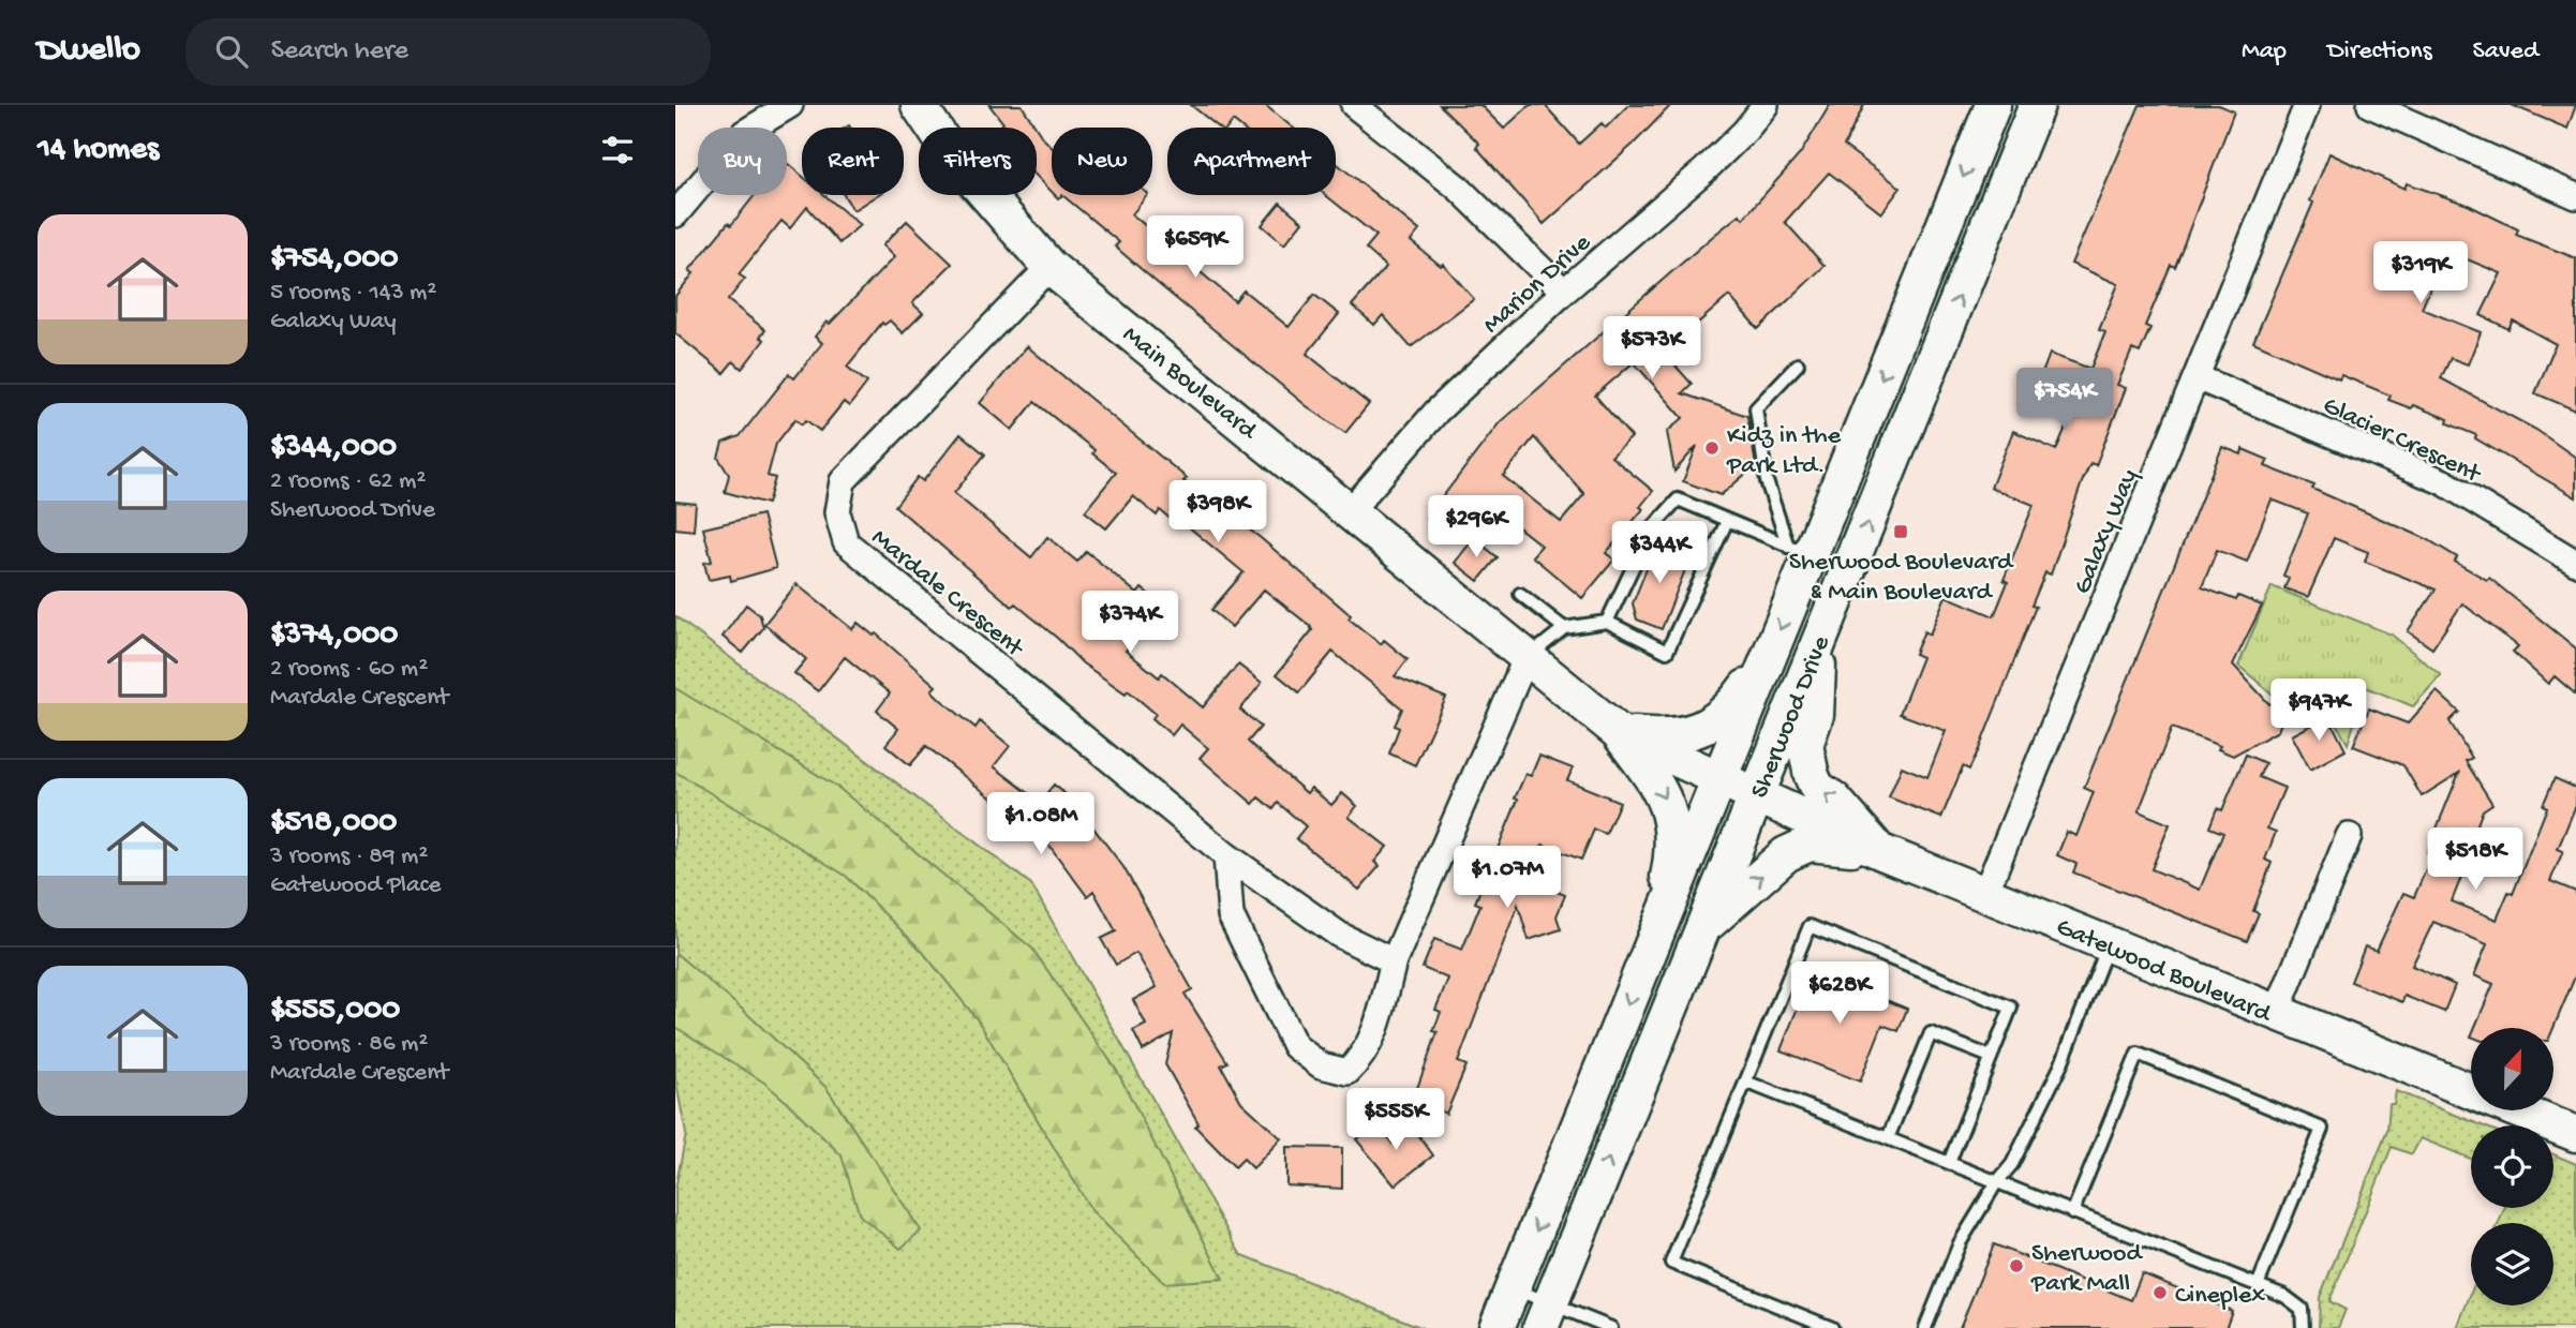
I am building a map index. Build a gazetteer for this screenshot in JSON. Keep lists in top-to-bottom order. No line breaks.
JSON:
{"streets":{"main road":["Main Boulevard","Sherwood Drive","Gatewood Boulevard"],"street":["Marion Drive","Glacier Crescent","Galaxy Way","Mardale Crescent"]},"crossings":[["Marion Drive","Main Boulevard"],["Main Boulevard","Mardale Crescent"],["Main Boulevard","Sherwood Drive"],["Main Boulevard","Gatewood Boulevard"],["Glacier Crescent","Galaxy Way"],["Galaxy Way","Gatewood Boulevard"],["Sherwood Drive","Gatewood Boulevard"]],"places":{"other":["Kidz in the Park Ltd.","Sherwood Park Mall","Cineplex"],"transit":["Sherwood Boulevard & Main Boulevard"]},"north":"top","page":{"header":"Dwello","search":"Search here","nav":["Map","Directions","Saved"],"heading":"14 homes","chip":["Buy","Rent","Filters","New","Apartment"],"list":[{"name":"$754,000","note":"5 rooms · 143 m² · Galaxy Way"},{"name":"$344,000","note":"2 rooms · 62 m² · Sherwood Drive"},{"name":"$374,000","note":"2 rooms · 60 m² · Mardale Crescent"},{"name":"$518,000","note":"3 rooms · 89 m² · Gatewood Place"},{"name":"$555,000","note":"3 rooms · 86 m² · Mardale Crescent"}],"price":["$659K","$319K","$573K","$754K","$398K","$296K","$344K","$374K","$947K","$1.08M","$518K","$1.07M","$628K","$555K"]}}
